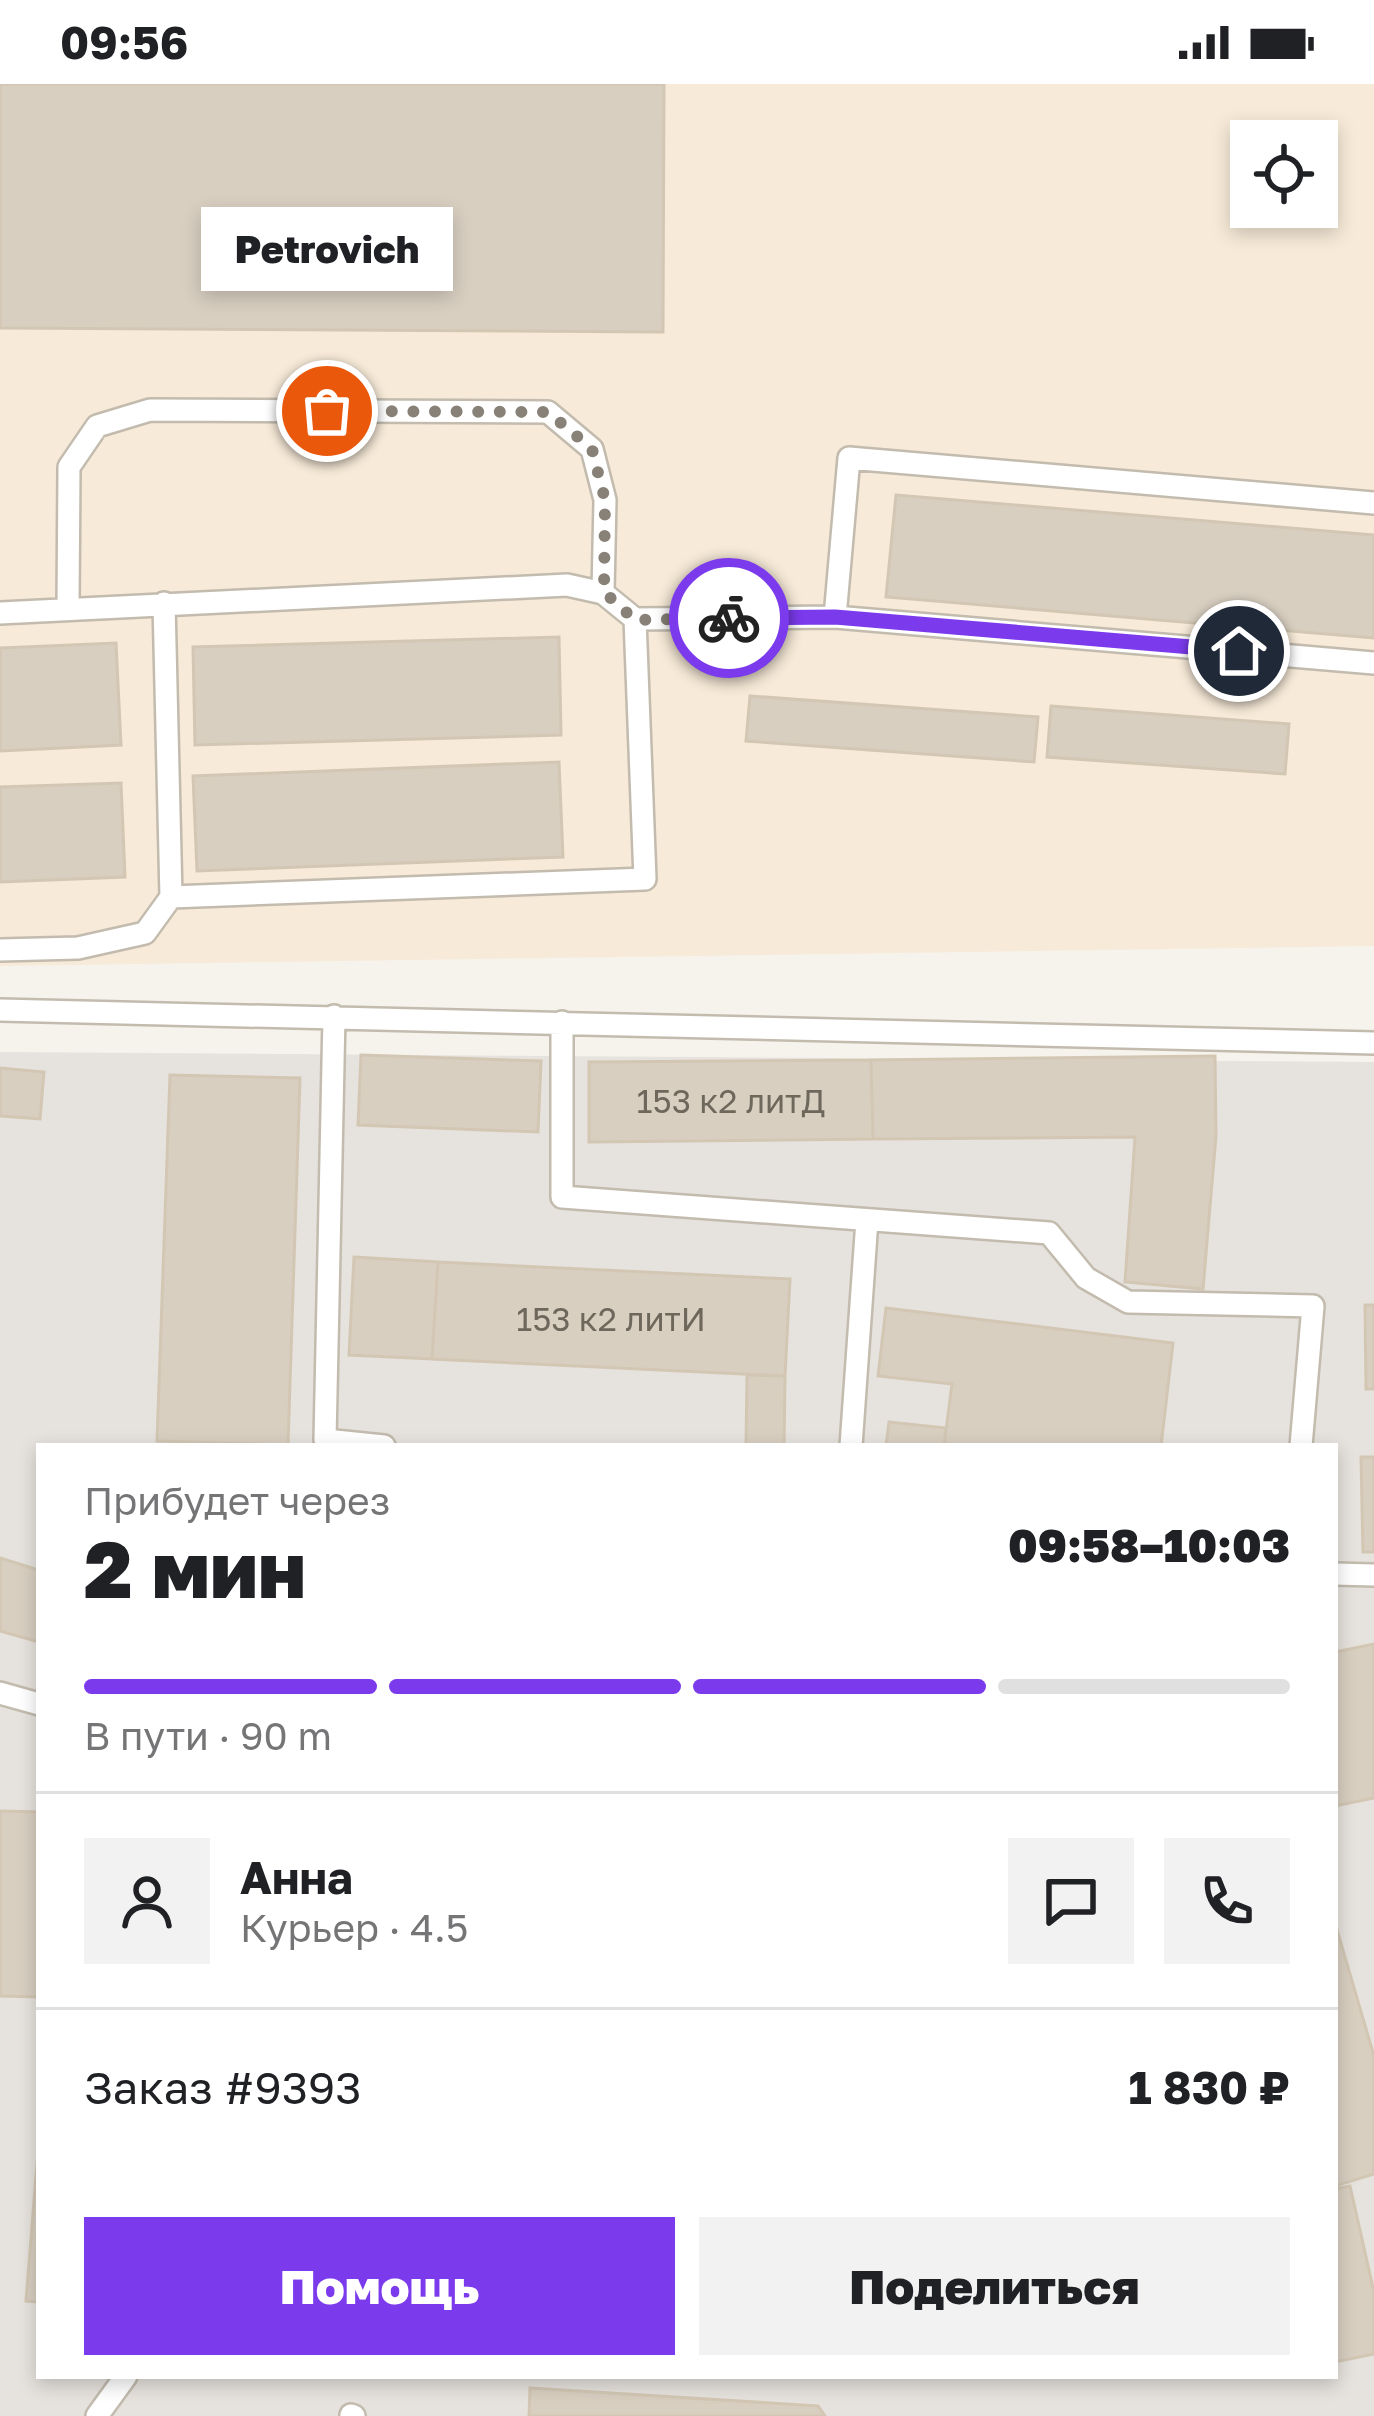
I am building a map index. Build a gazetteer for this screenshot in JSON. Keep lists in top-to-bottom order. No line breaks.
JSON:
{"places":["Petrovich"],"house_numbers":["153 к2 литД","153 к2 литИ"],"page":{"status":"09:56","bubble":"Petrovich","heading":["2 мин","Прибудет через","09:58–10:03"],"panel":["Анна","Курьер · 4.5","Заказ #9393","1 830 ₽"],"bar":"В пути · 90 m","buttons":["Помощь","Поделиться"]}}
